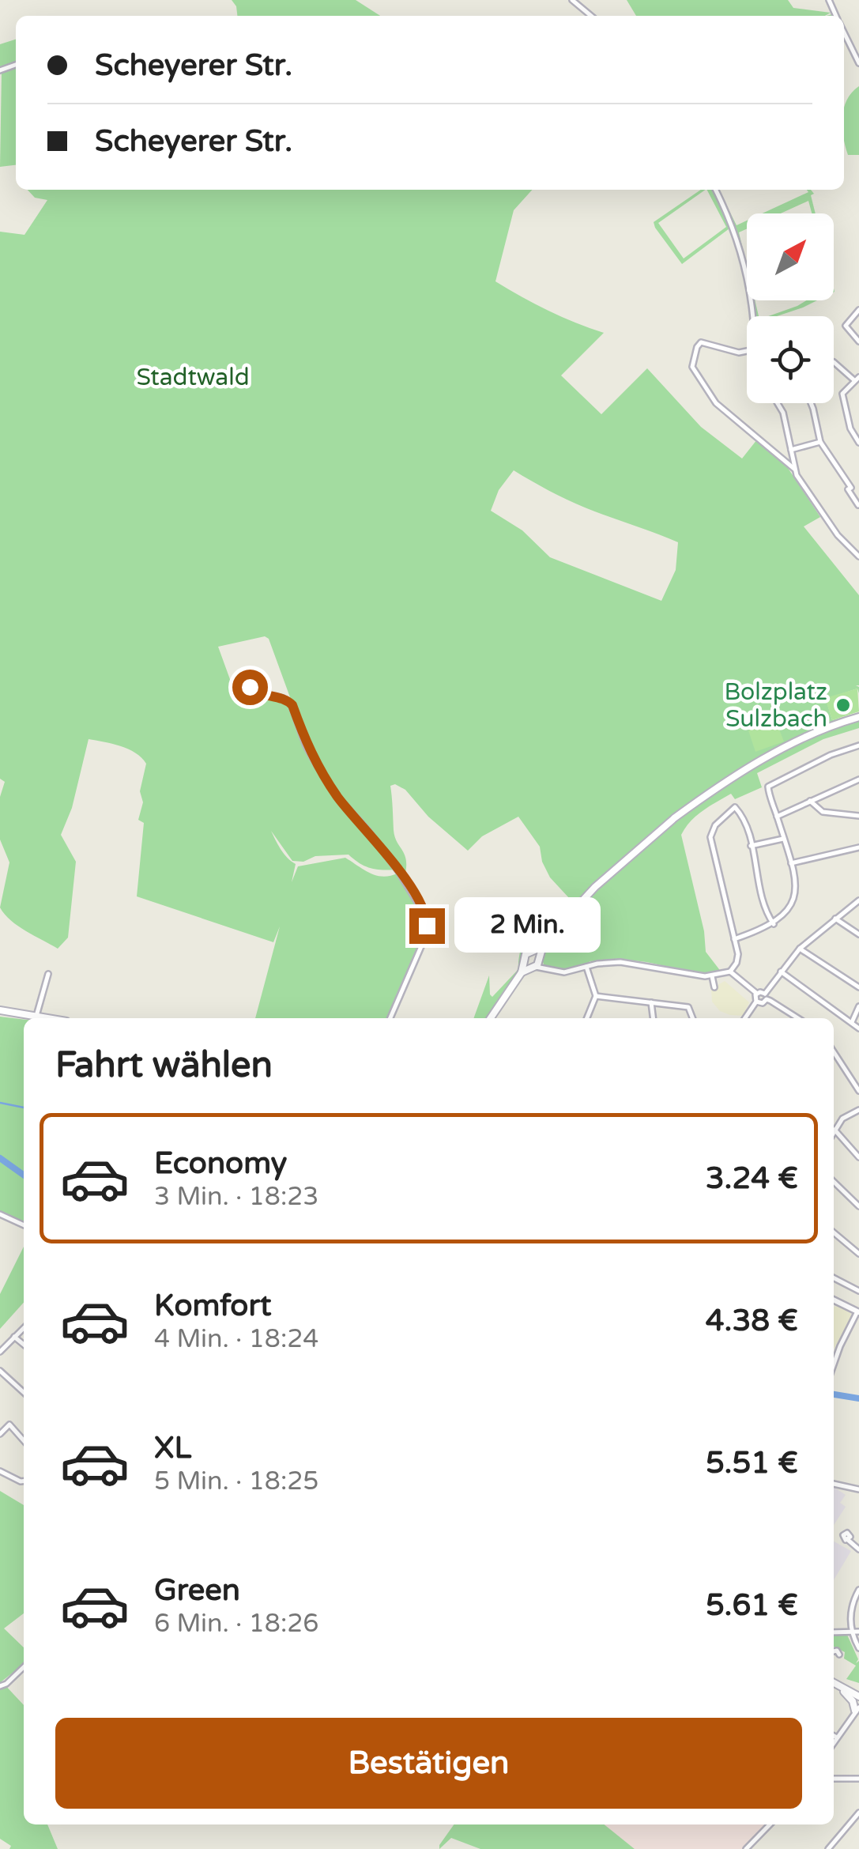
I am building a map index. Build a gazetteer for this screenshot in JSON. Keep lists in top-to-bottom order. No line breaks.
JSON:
{"parks":["Stadtwald"],"places":["Bolzplatz Sulzbach"],"north":"top right","page":{"banner":["Scheyerer Str.","Scheyerer Str."],"bubble":"2 Min.","heading":"Fahrt wählen","list":[{"name":"Economy","note":"3 Min. · 18:23","value":"3.24 €"},{"name":"Komfort","note":"4 Min. · 18:24","value":"4.38 €"},{"name":"XL","note":"5 Min. · 18:25","value":"5.51 €"},{"name":"Green","note":"6 Min. · 18:26","value":"5.61 €"}],"buttons":"Bestätigen"}}
